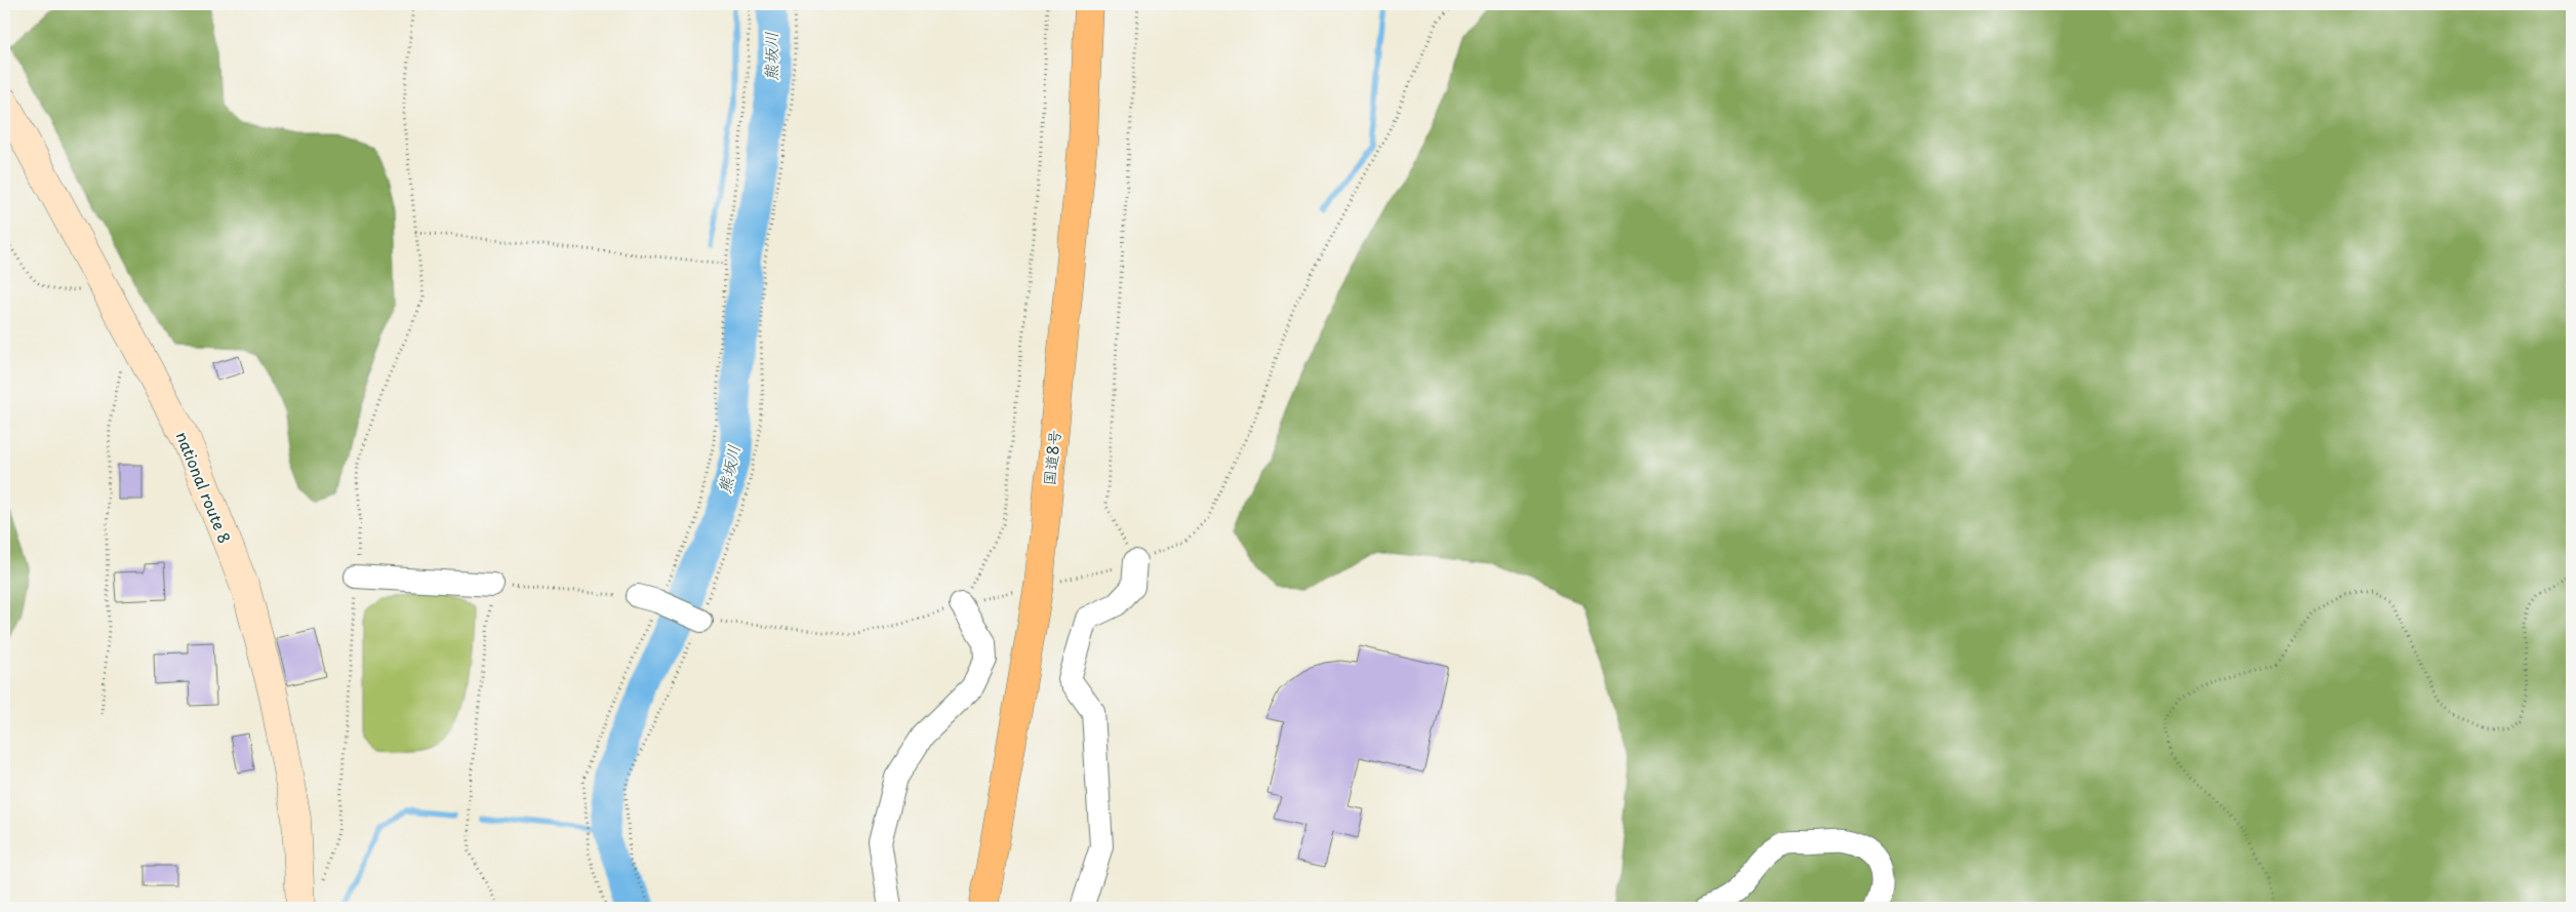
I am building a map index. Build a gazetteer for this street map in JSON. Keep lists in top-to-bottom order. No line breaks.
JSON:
{"streets":{"highway":["国道8号"],"main road":["national route 8"]},"water":["熊坂川"]}
